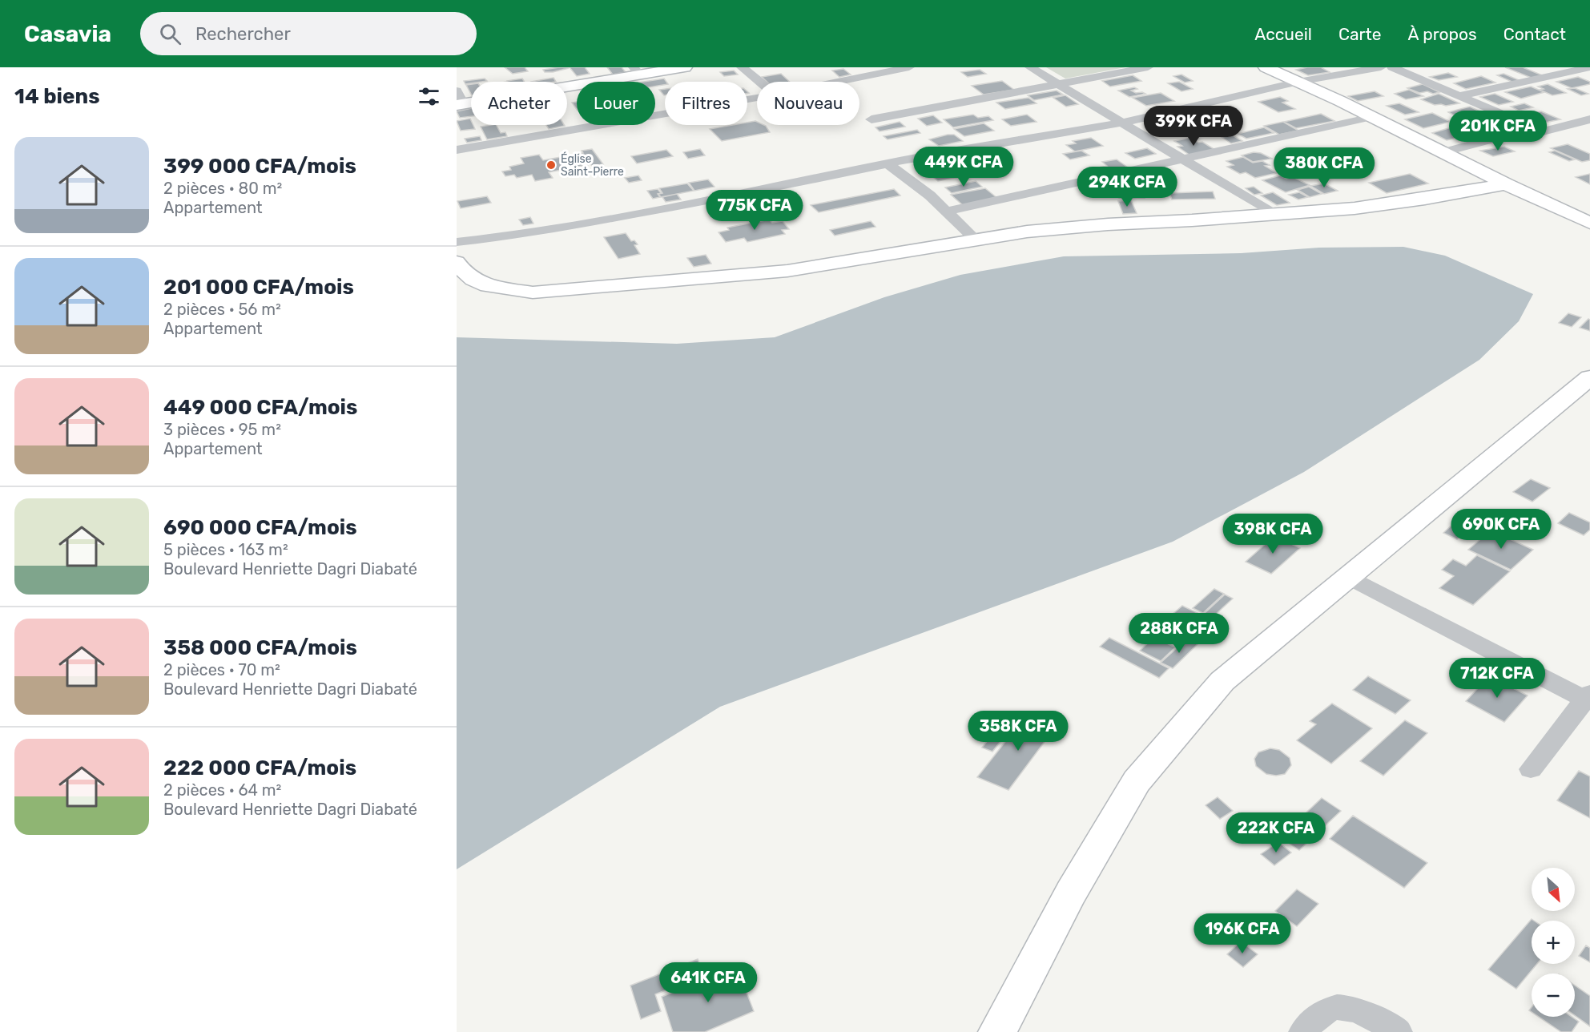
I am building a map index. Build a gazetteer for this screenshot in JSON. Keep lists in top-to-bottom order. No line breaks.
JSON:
{"places":["Église Saint-Pierre"],"north":"bottom right","page":{"header":"Casavia","search":"Rechercher","nav":["Accueil","Carte","À propos","Contact"],"heading":"14 biens","chip":["Acheter","Louer","Filtres","Nouveau"],"price":["399K CFA","201K CFA","449K CFA","380K CFA","294K CFA","775K CFA","690K CFA","398K CFA","288K CFA","712K CFA","358K CFA","222K CFA","196K CFA","641K CFA"],"list":[{"name":"399 000 CFA/mois","note":"2 pièces · 80 m² · Appartement"},{"name":"201 000 CFA/mois","note":"2 pièces · 56 m² · Appartement"},{"name":"449 000 CFA/mois","note":"3 pièces · 95 m² · Appartement"},{"name":"690 000 CFA/mois","note":"5 pièces · 163 m² · Boulevard Henriette Dagri Diabaté"},{"name":"358 000 CFA/mois","note":"2 pièces · 70 m² · Boulevard Henriette Dagri Diabaté"},{"name":"222 000 CFA/mois","note":"2 pièces · 64 m² · Boulevard Henriette Dagri Diabaté"}],"map_buttons":["+","−"]}}
